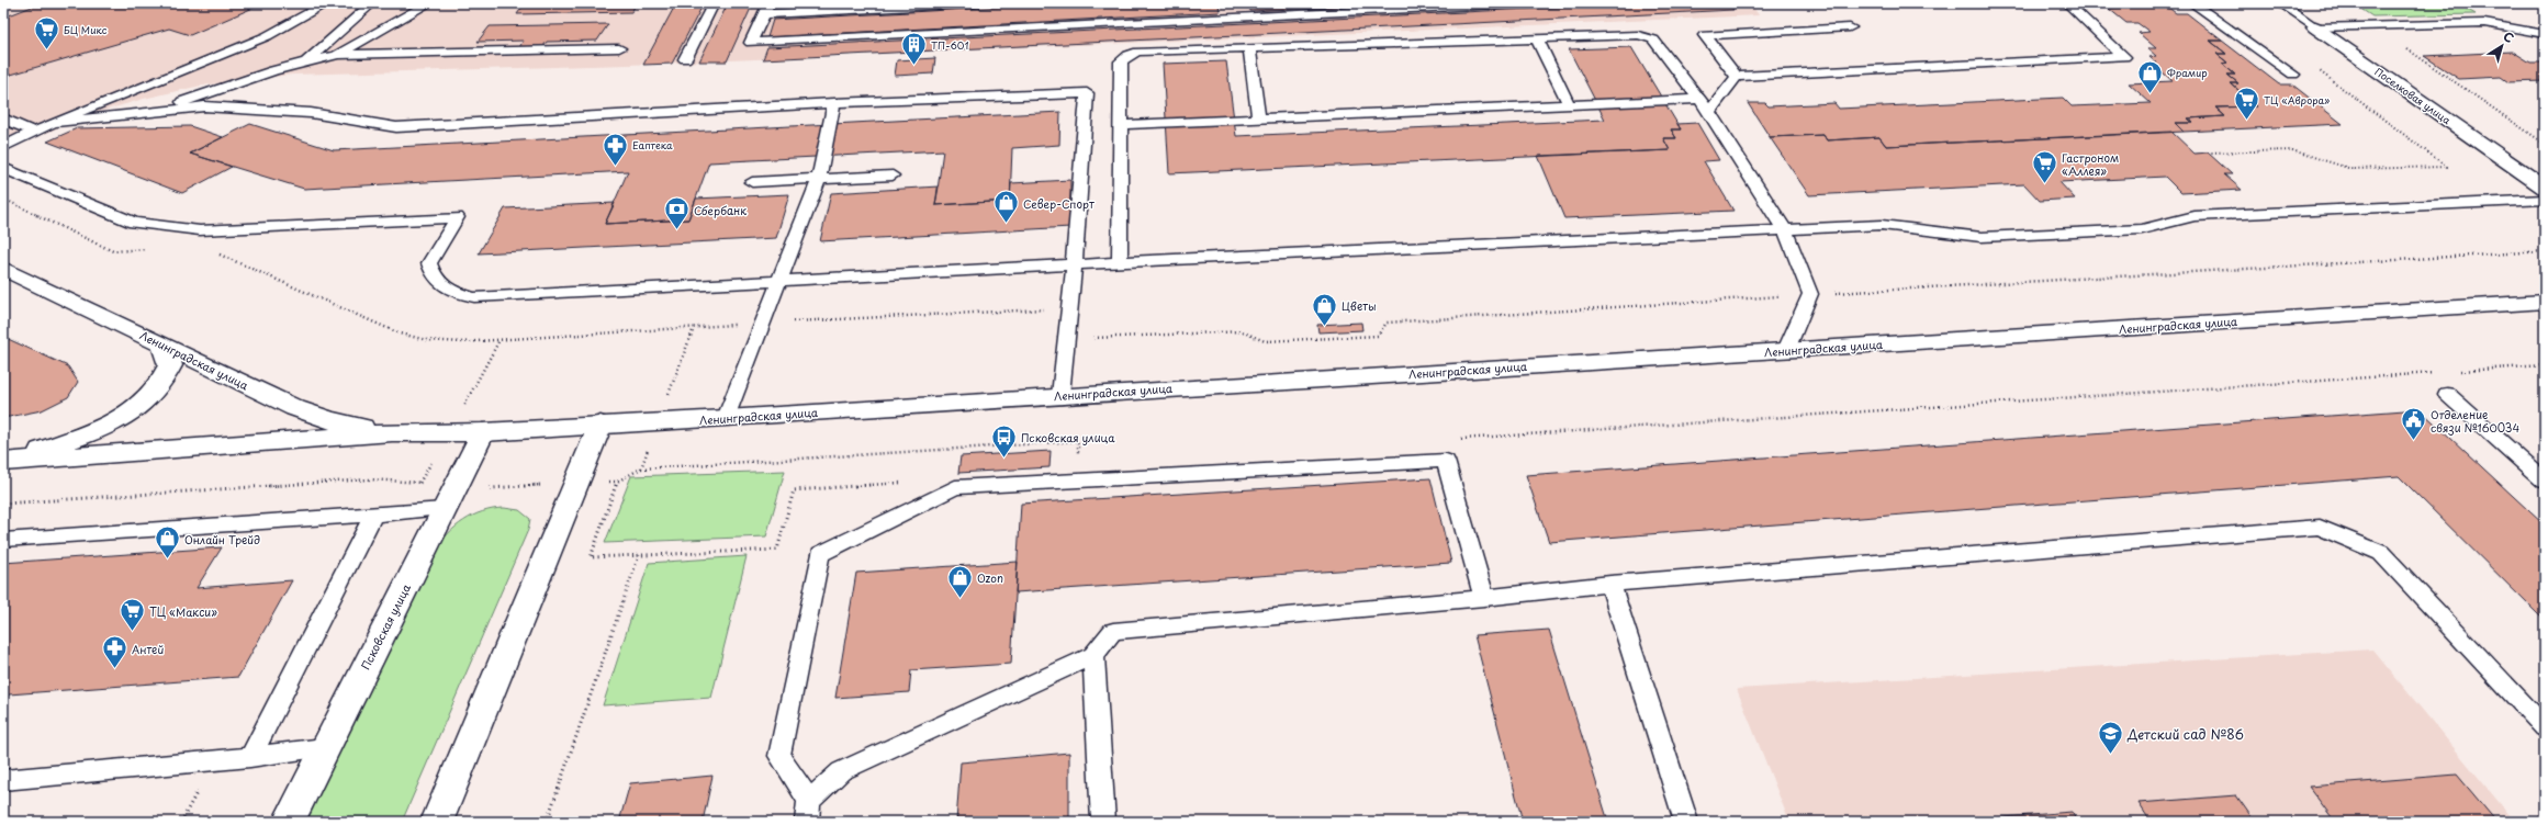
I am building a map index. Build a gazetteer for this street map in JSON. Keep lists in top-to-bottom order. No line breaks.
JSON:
{"streets":{"main road":["Поселковая улица","Ленинградская улица","Псковская улица"]},"crossings":[["Ленинградская улица","Псковская улица"]],"places":{"supermarket":["БЦ Микс","ТЦ «Аврора»","Гастроном «Аллея»","ТЦ «Макси»"],"building":["ТП-601"],"shop":["Фрамир","Север-Спорт","Цветы","Онлайн Трейд","Ozon"],"pharmacy":["Еаптека","Антей"],"bank":["Сбербанк"],"public building":["Отделение связи №160034"],"bus stop":["Псковская улица"],"school or university":["Детский сад №86"]},"north":"top right"}
